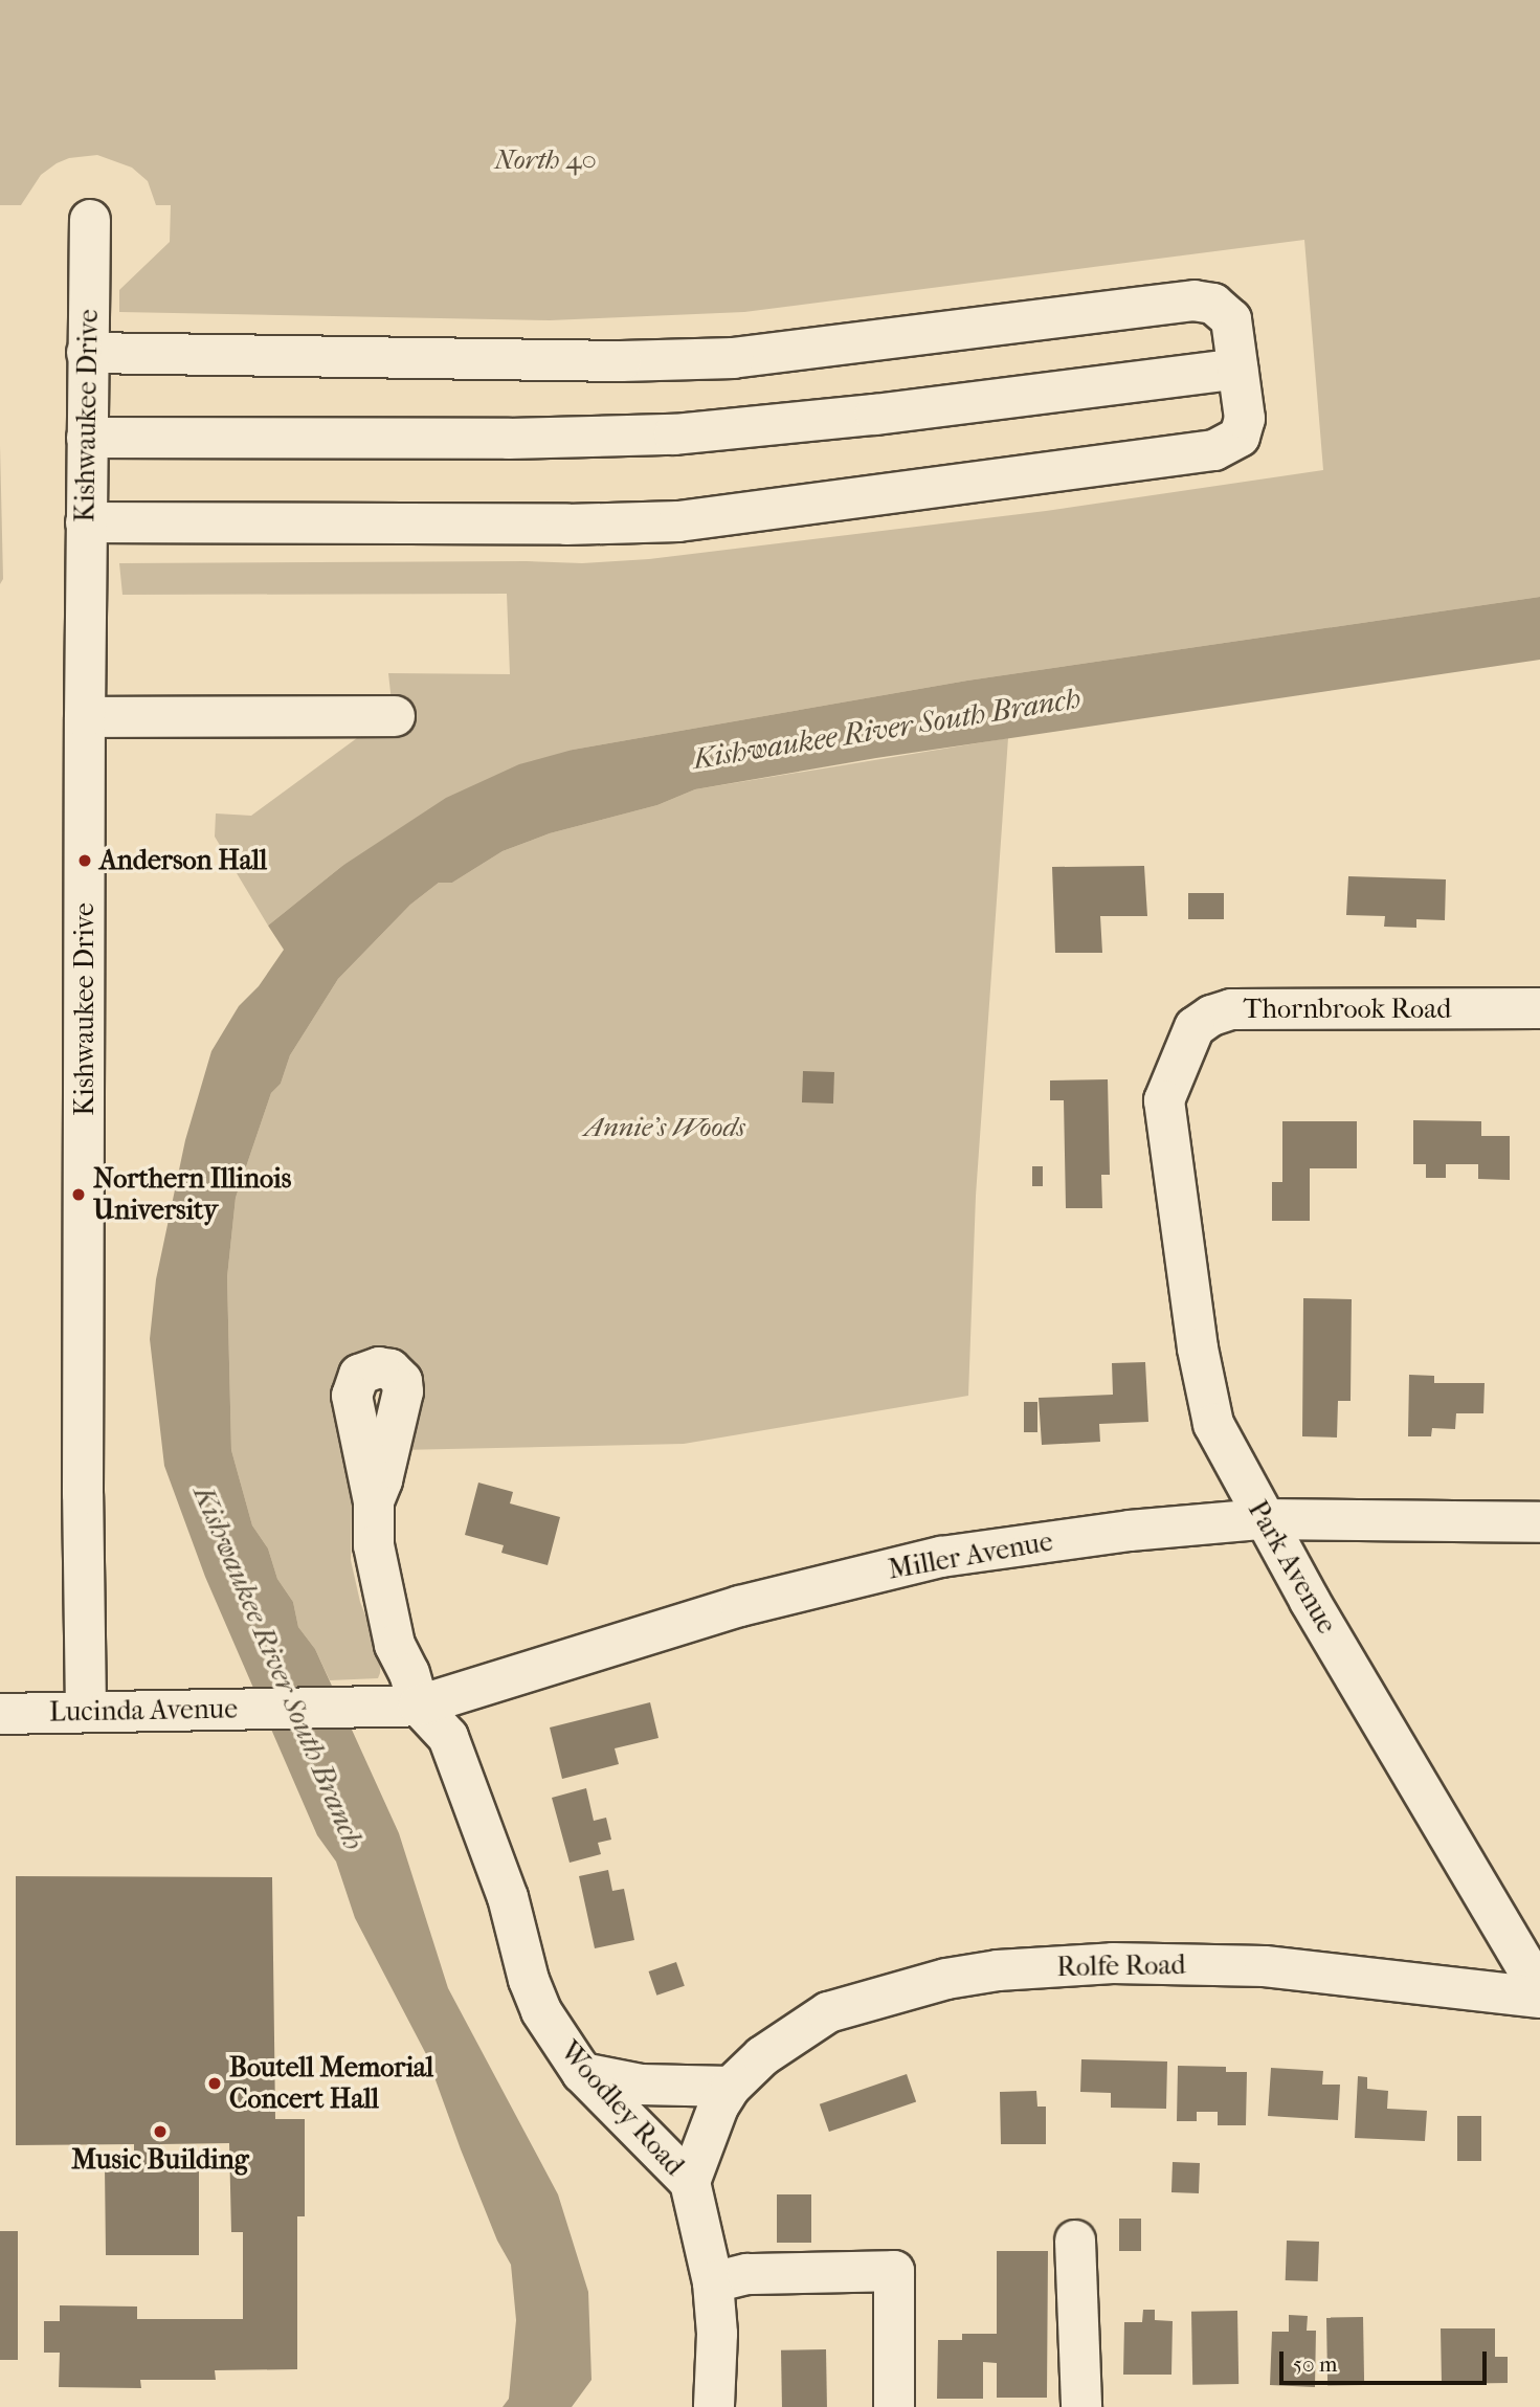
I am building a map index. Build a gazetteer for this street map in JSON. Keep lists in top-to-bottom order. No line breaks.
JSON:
{"streets":{"street":["Kishwaukee Drive","Thornbrook Road","Miller Avenue","Park Avenue","Lucinda Avenue","Rolfe Road","Woodley Road"]},"crossings":[["Kishwaukee Drive","Lucinda Avenue"],["Thornbrook Road","Park Avenue"],["Miller Avenue","Park Avenue"],["Miller Avenue","Lucinda Avenue"],["Miller Avenue","Woodley Road"],["Lucinda Avenue","Woodley Road"],["Rolfe Road","Woodley Road"]],"water":["Kishwaukee River South Branch"],"parks":["North 40","Annie's Woods"],"places":["Anderson Hall","Northern Illinois University","Boutell Memorial Concert Hall","Music Building"],"scale_bar":"50 m"}
